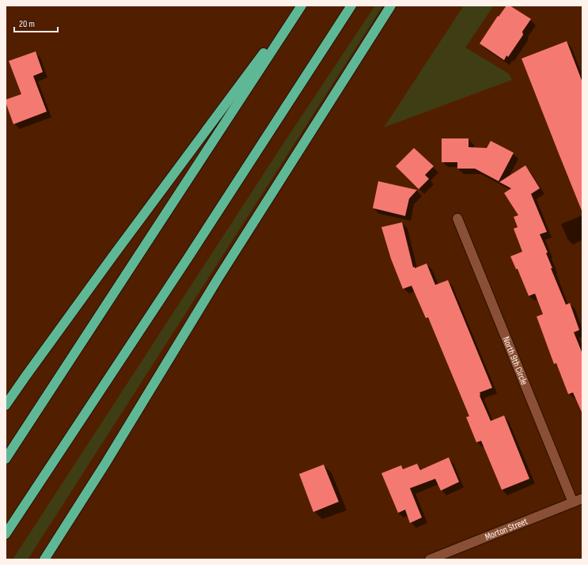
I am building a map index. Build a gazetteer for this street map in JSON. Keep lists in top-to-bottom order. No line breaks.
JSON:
{"streets":{"street":["North 9th Circle","Morton Street"]},"crossings":[["North 9th Circle","Morton Street"]],"scale_bar":"20 m"}
